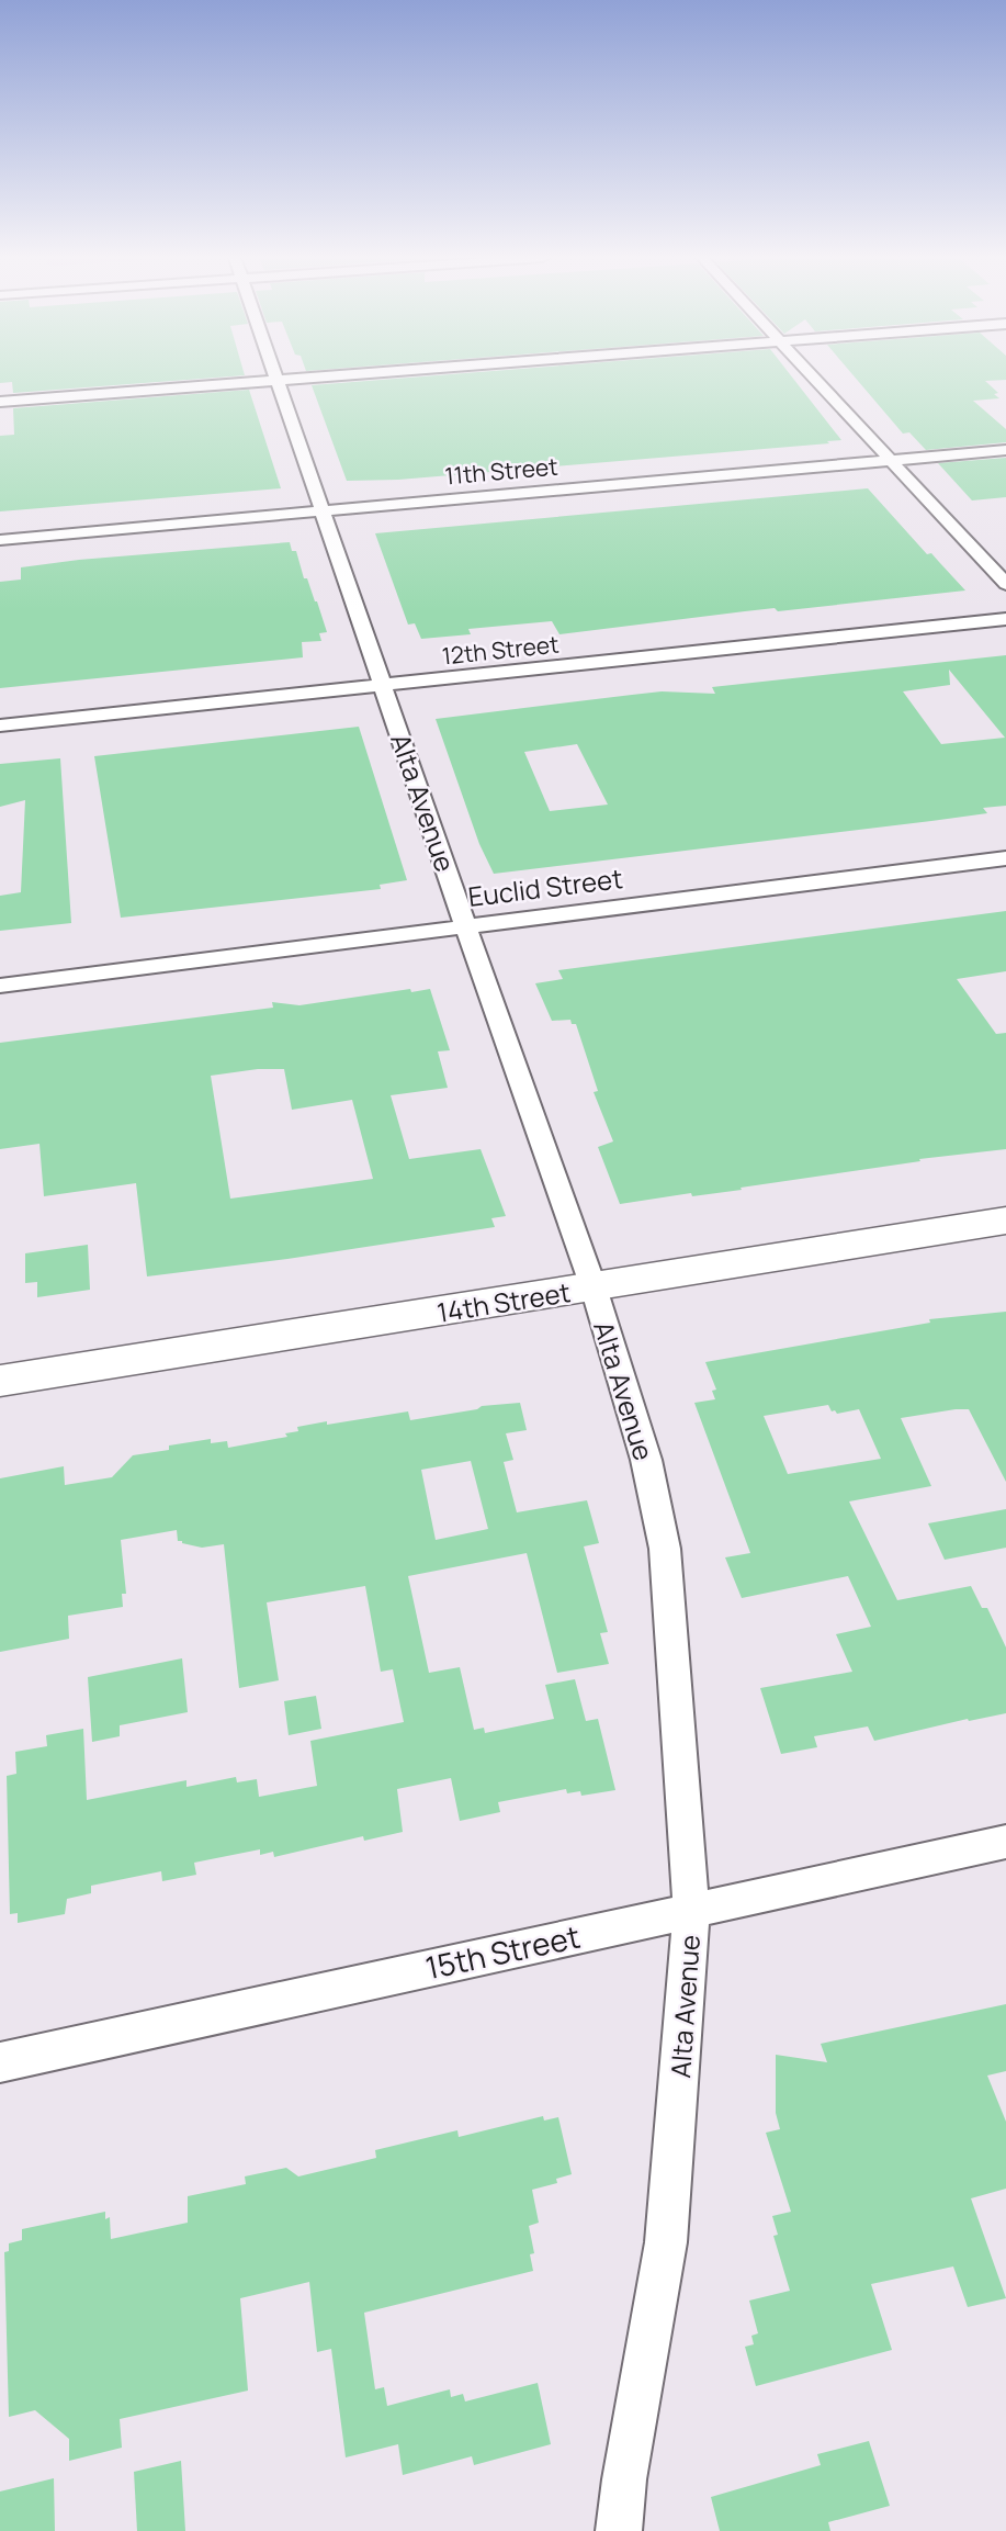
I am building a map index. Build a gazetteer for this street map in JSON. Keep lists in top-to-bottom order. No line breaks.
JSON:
{"streets":{"street":["11th Street","12th Street","Alta Avenue","Euclid Street","14th Street","15th Street"]},"crossings":[["11th Street","Alta Avenue"],["12th Street","Alta Avenue"],["Alta Avenue","Euclid Street"],["Alta Avenue","14th Street"],["Alta Avenue","15th Street"]]}
